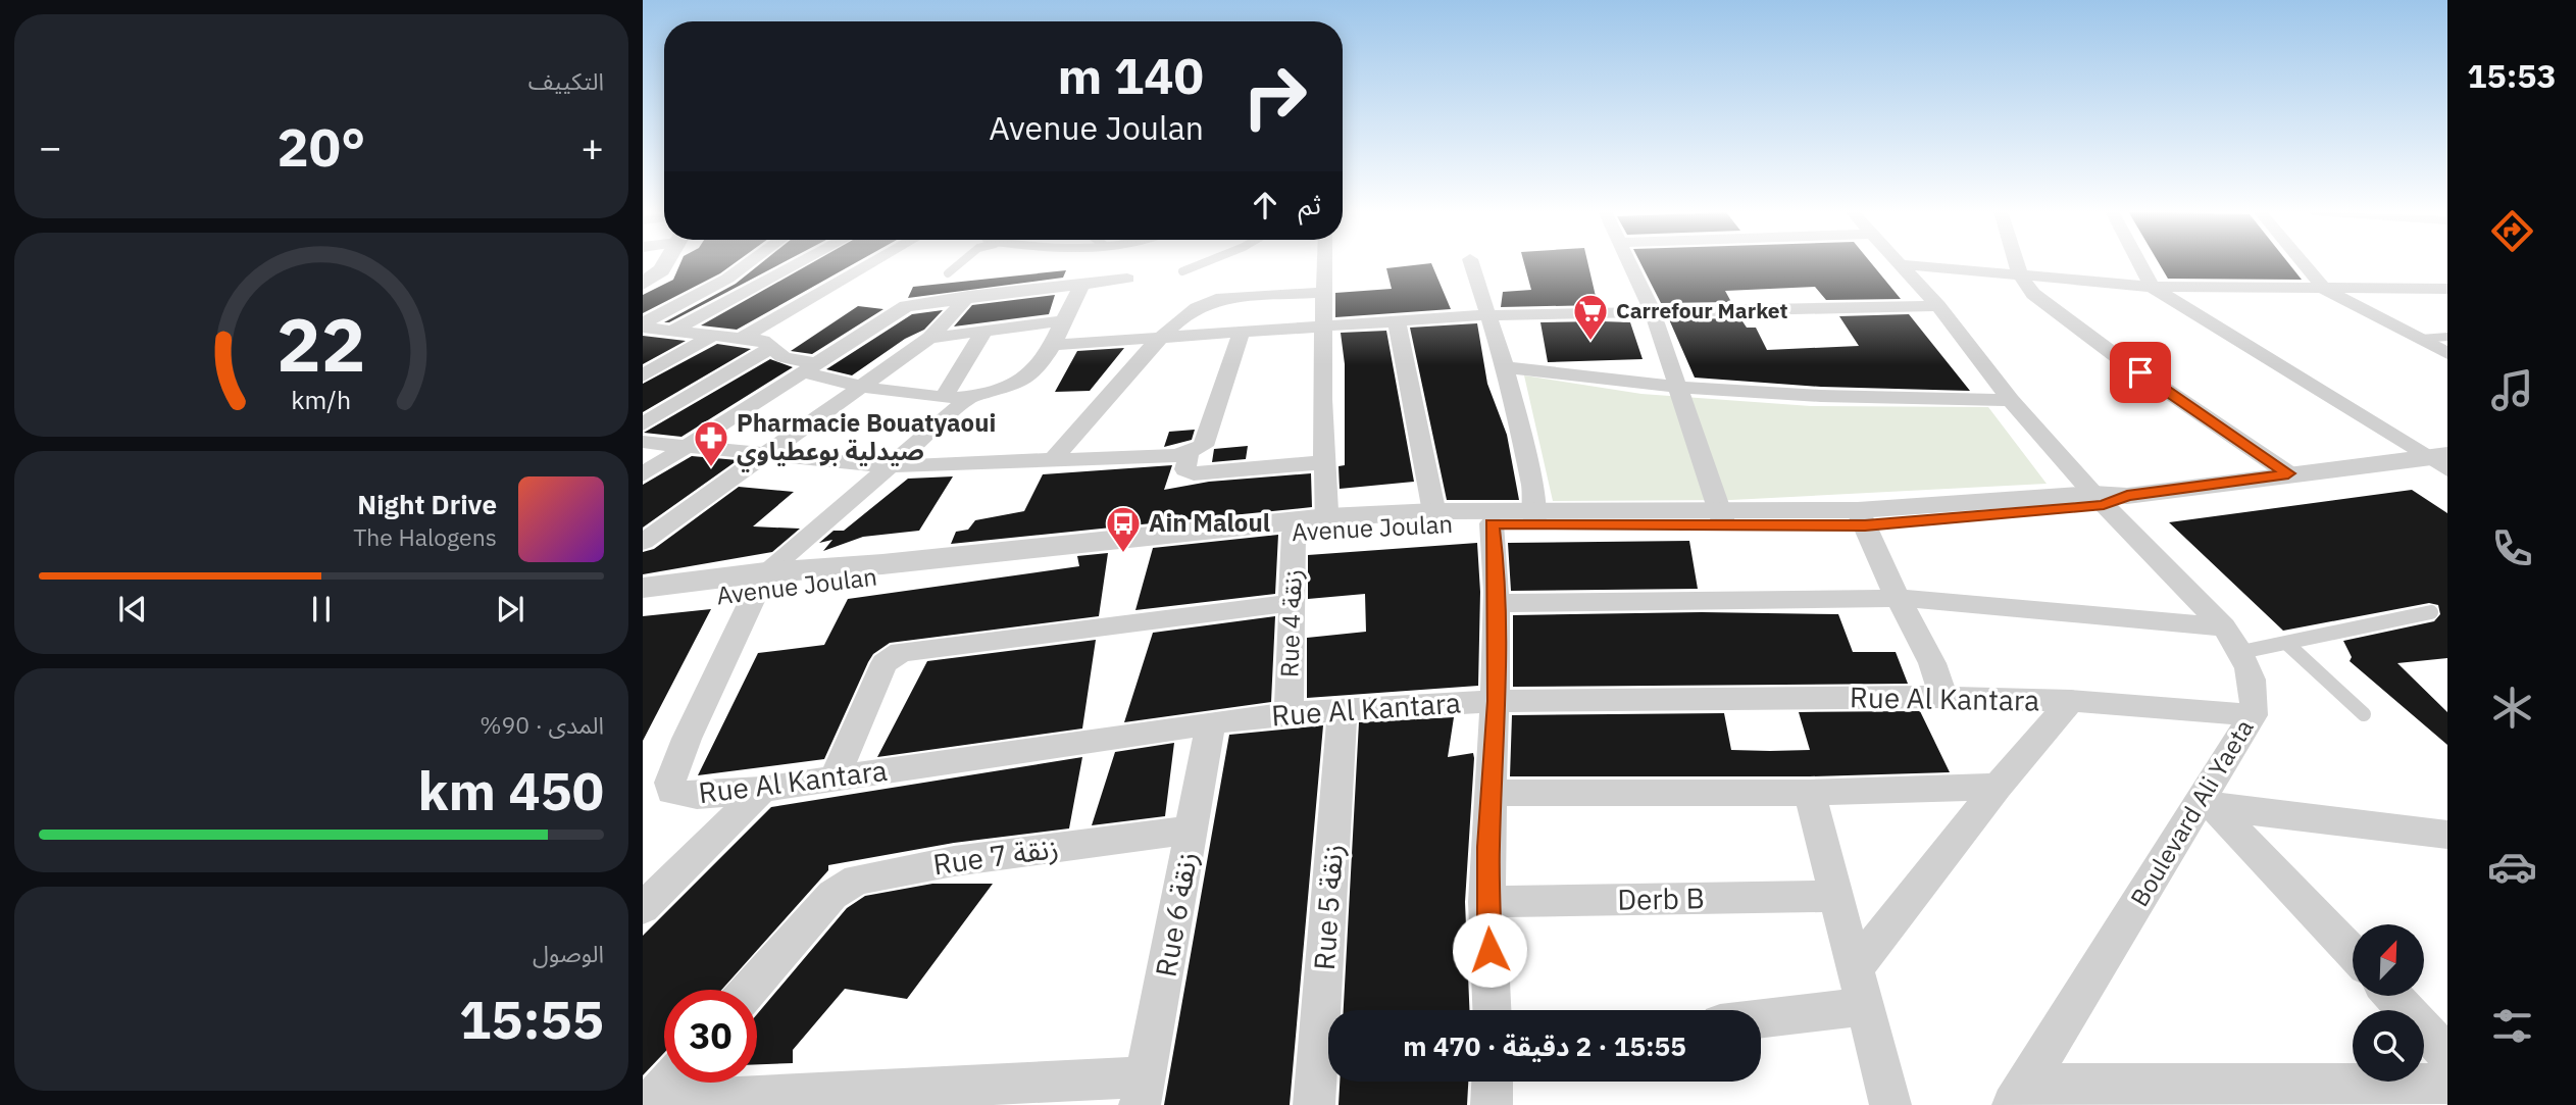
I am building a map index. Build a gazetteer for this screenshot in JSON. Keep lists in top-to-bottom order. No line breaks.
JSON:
{"streets":{"street":["Avenue Joulan","Rue 4 زنقة","Rue Al Kantara","Boulevard Ali Yaeta","Rue 7 زنقة","Derb B","Rue 5 زنقة","Rue 6 زنقة"]},"crossings":[["Avenue Joulan","Rue 4 زنقة"],["Avenue Joulan","Rue Al Kantara"],["Avenue Joulan","Boulevard Ali Yaeta"],["Rue 4 زنقة","Rue Al Kantara"],["Rue Al Kantara","Boulevard Ali Yaeta"],["Rue Al Kantara","Rue 5 زنقة"],["Rue Al Kantara","Rue 6 زنقة"],["Rue 7 زنقة","Rue 6 زنقة"]],"places":{"supermarket":["Carrefour Market"],"pharmacy":["Pharmacie Bouatyaoui صيدلية بوعطياوي"],"bus stop":["Ain Maloul"]},"north":"top right","page":{"tabs":"15:53","tile":["التكييف",["المدى · 90%","450 km"],["الوصول","15:55"]],"turn":["140 m","Avenue Joulan"],"heat":["−","20°","+"],"then":"ثم","song":["Night Drive","The Halogens"],"limit":"30","trip":"15:55 · 2 دقيقة · 470 m","gauge":["22","km/h"]}}
